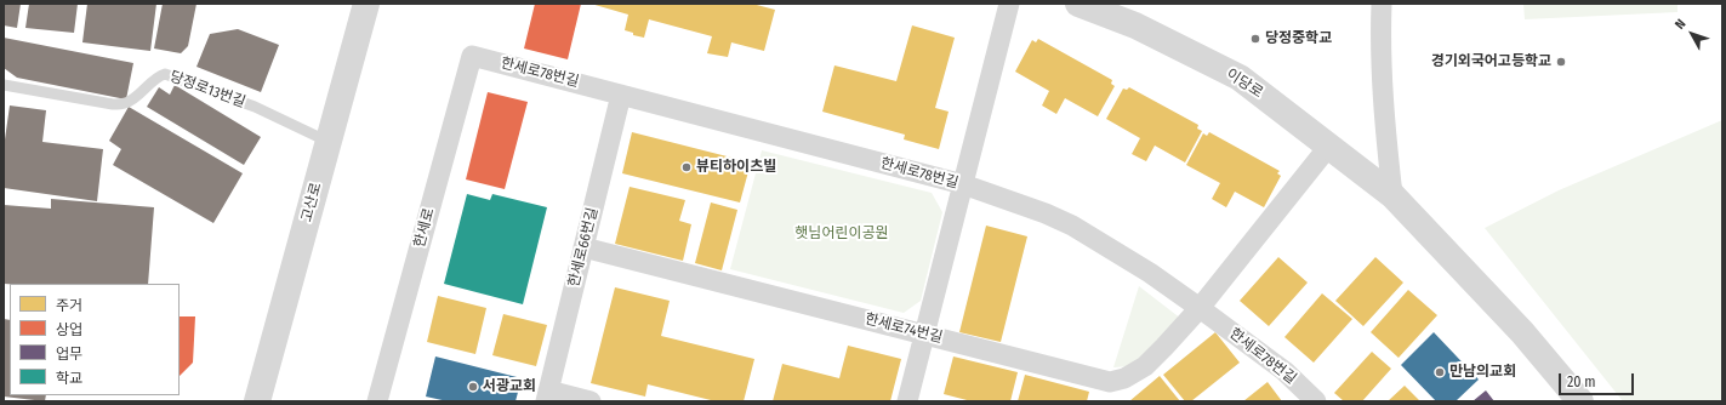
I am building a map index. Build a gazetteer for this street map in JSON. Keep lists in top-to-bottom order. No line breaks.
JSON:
{"streets":{"street":["한세로78번길","이당로","고산로","한세로","한세로66번길","한세로74번길"],"lane":["당정로13번길"]},"crossings":[["한세로78번길","한세로"],["한세로78번길","한세로66번길"],["한세로78번길","한세로74번길"],["이당로","한세로74번길"],["당정로13번길","고산로"],["한세로66번길","한세로74번길"]],"parks":["햇님어린이공원"],"places":["당정중학교","경기외국어고등학교","뷰티하이츠빌","만남의교회","서광교회"],"legend":["주거","상업","업무","학교"],"scale_bar":"20 m","north":"top left"}
